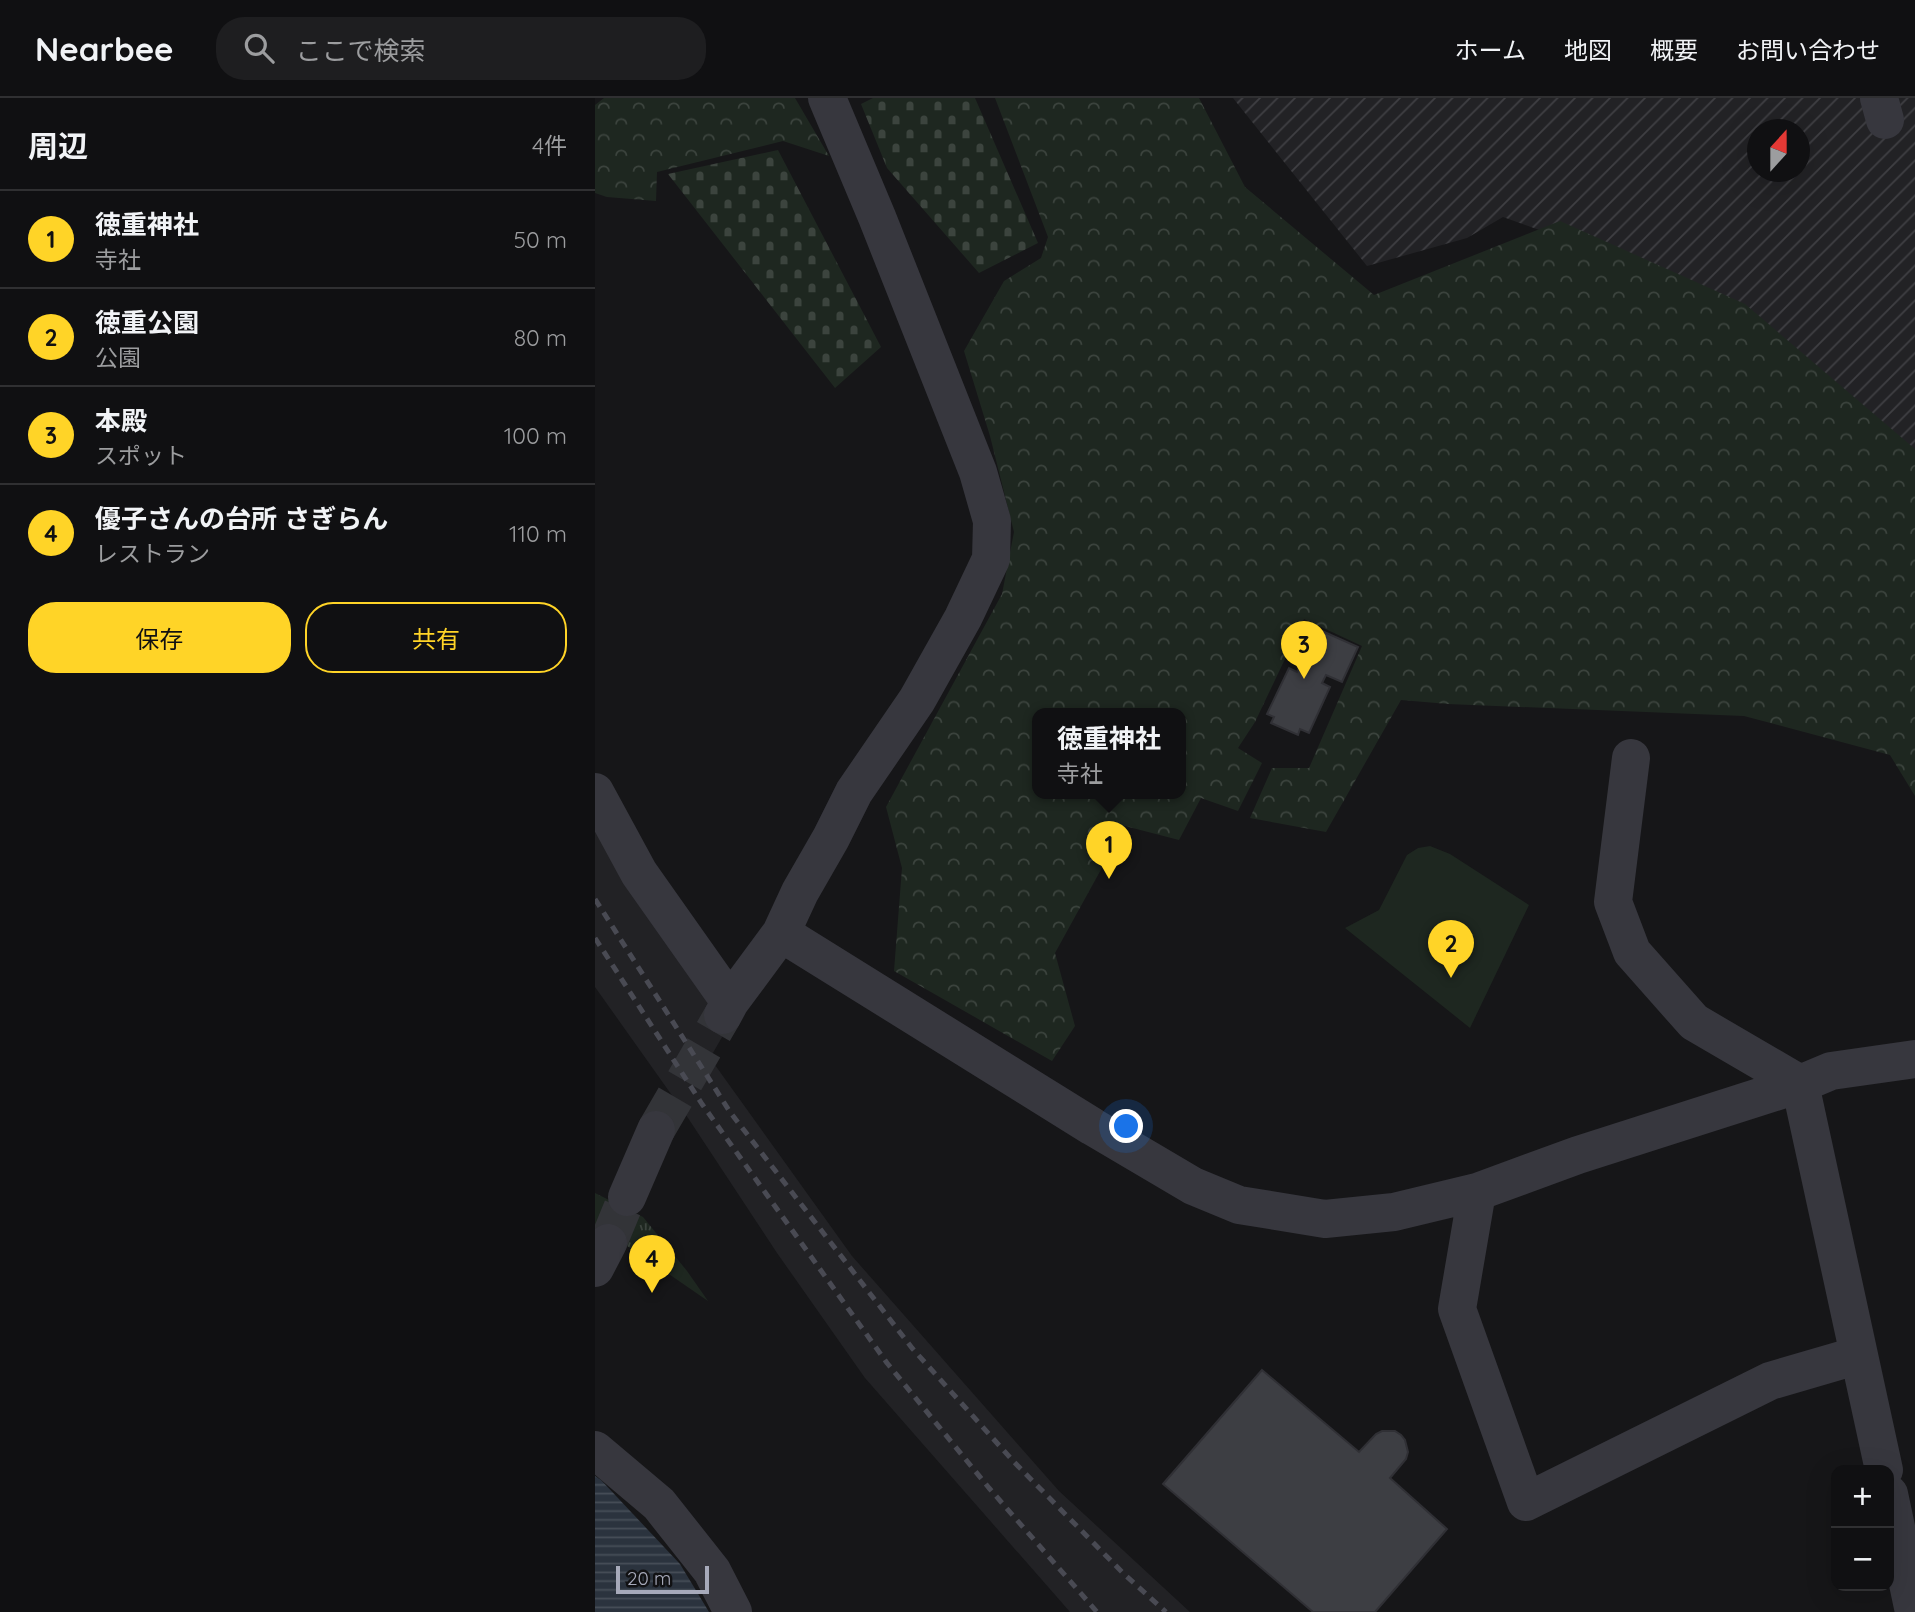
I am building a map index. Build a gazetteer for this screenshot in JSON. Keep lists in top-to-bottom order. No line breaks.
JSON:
{"scale_bar":"20 m","north":"top","page":{"header":"Nearbee","search":"ここで検索","nav":["ホーム","地図","概要","お問い合わせ"],"heading":["周辺","4件"],"list":[{"mark":"1","name":"徳重神社","note":"寺社","value":"50 m"},{"mark":"2","name":"徳重公園","note":"公園","value":"80 m"},{"mark":"3","name":"本殿","note":"スポット","value":"100 m"},{"mark":"4","name":"優子さんの台所 さぎらん","note":"レストラン","value":"110 m"}],"buttons":["保存","共有"],"pins":["3","1","2","4"],"popup":["徳重神社","寺社"],"map_buttons":["+","−"],"scale":"20 m"}}
